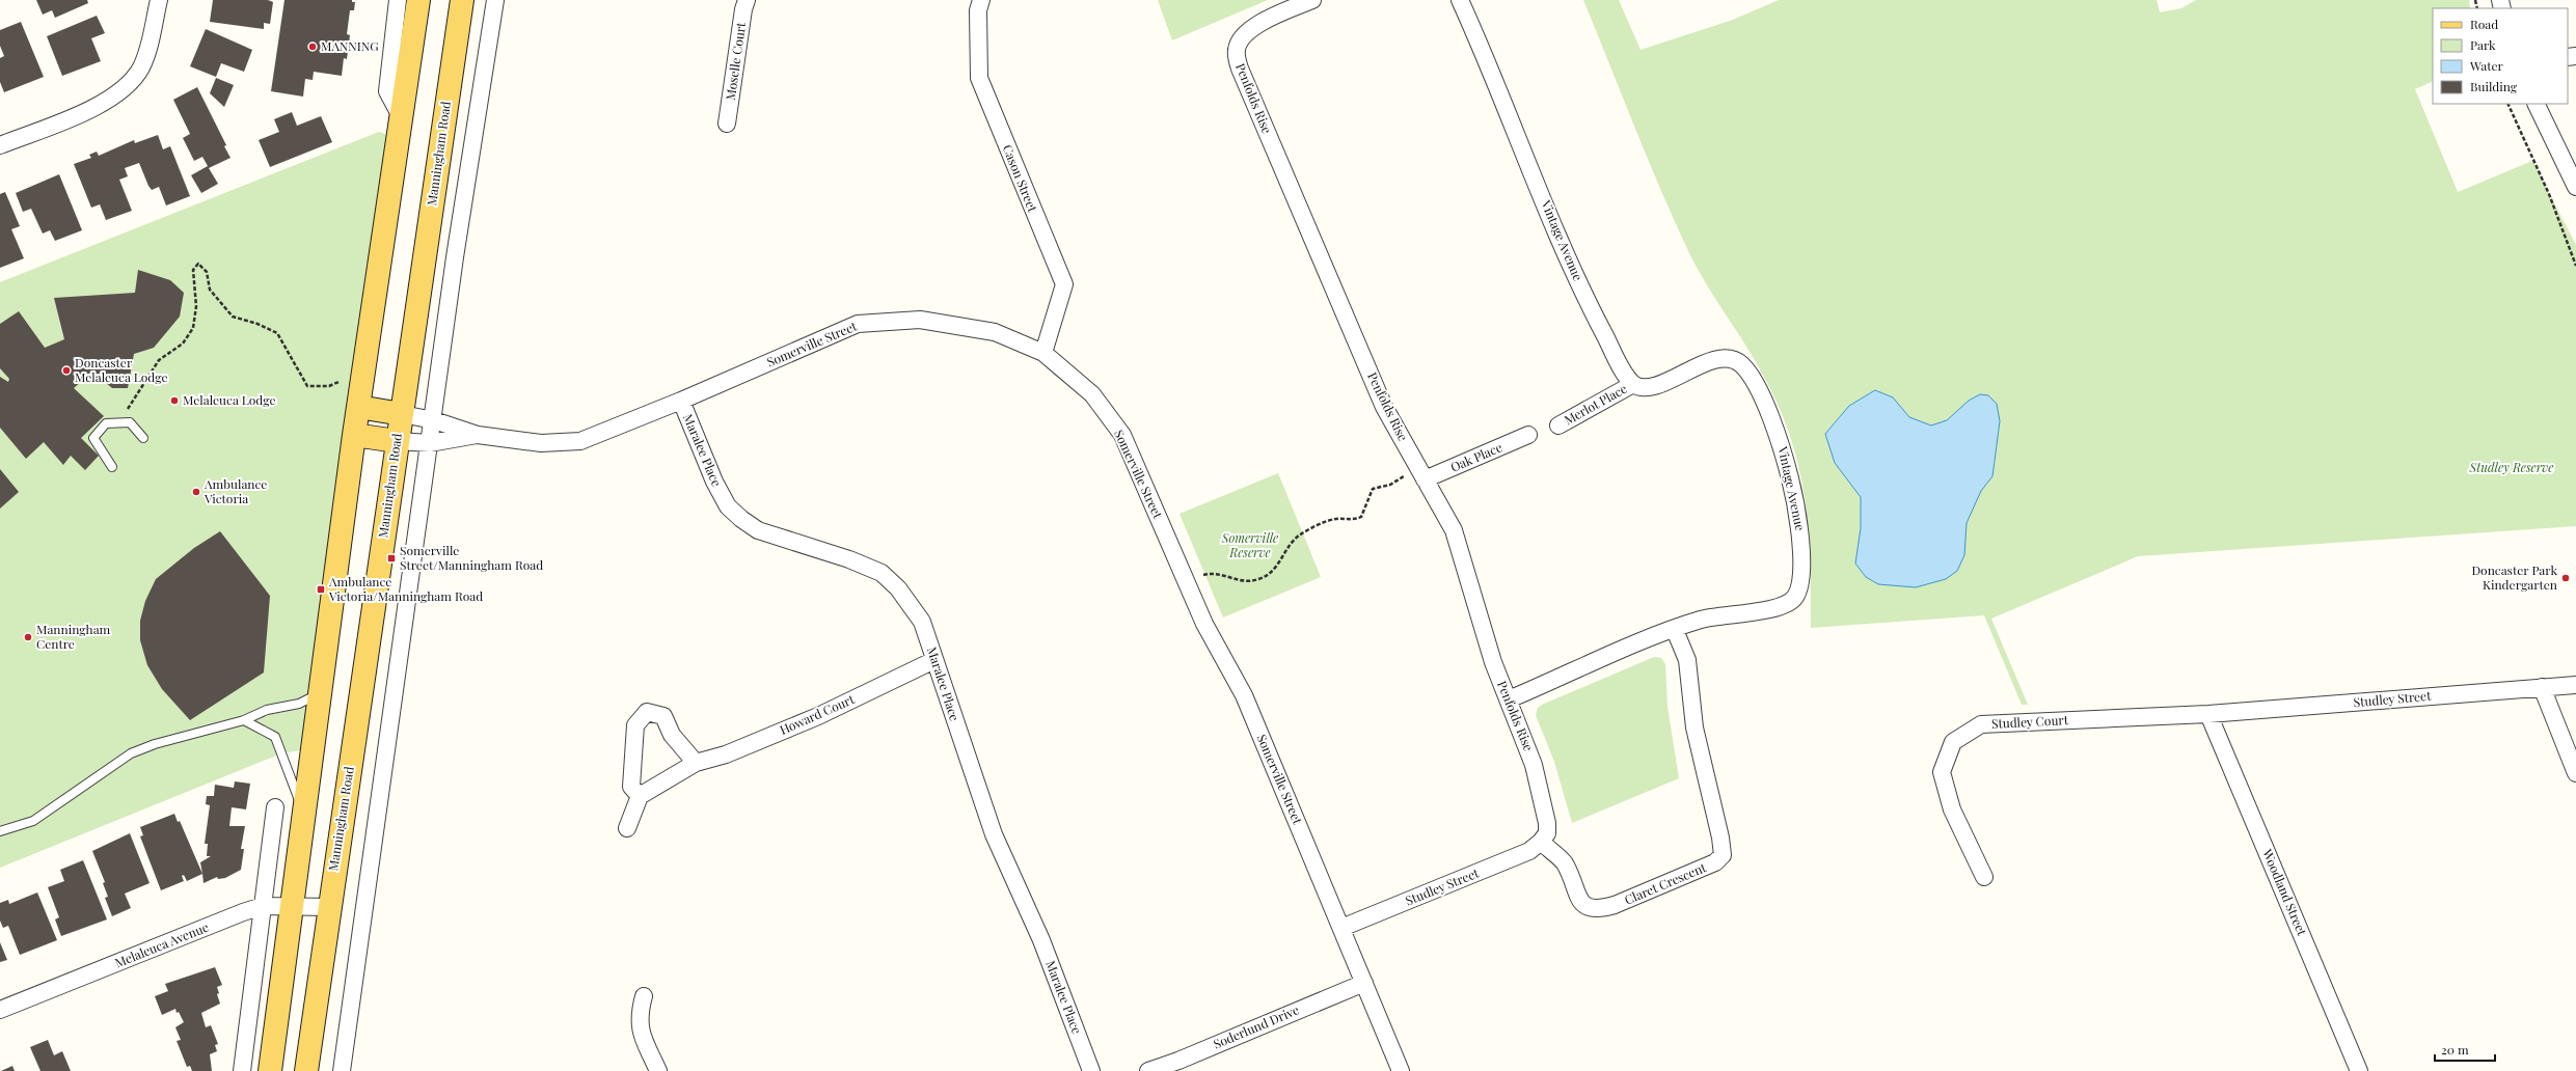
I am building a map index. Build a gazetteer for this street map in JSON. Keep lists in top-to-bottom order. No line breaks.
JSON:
{"streets":{"main road":["Manningham Road"],"street":["Moselle Court","Penfolds Rise","Cason Street","Vintage Avenue","Somerville Street","Merlot Place","Maralee Place","Oak Place","Studley Street","Howard Court","Studley Court","Claret Crescent","Woodland Street","Melaleuca Avenue","Soderlund Drive"]},"crossings":[["Penfolds Rise","Vintage Avenue"],["Penfolds Rise","Oak Place"],["Penfolds Rise","Studley Street"],["Penfolds Rise","Claret Crescent"],["Manningham Road","Somerville Street"],["Manningham Road","Melaleuca Avenue"],["Cason Street","Somerville Street"],["Vintage Avenue","Merlot Place"],["Vintage Avenue","Claret Crescent"],["Somerville Street","Maralee Place"],["Somerville Street","Studley Street"],["Somerville Street","Soderlund Drive"],["Maralee Place","Howard Court"],["Studley Street","Studley Court"],["Studley Street","Claret Crescent"],["Studley Street","Woodland Street"],["Studley Court","Woodland Street"]],"parks":["Studley Reserve","Somerville Reserve"],"places":{"other":["MANNING","Doncaster Melaleuca Lodge","Melaleuca Lodge","Ambulance Victoria","Doncaster Park Kindergarten","Manningham Centre"],"transit":["Somerville Street/Manningham Road","Ambulance Victoria/Manningham Road"]},"legend":["Road","Park","Water","Building"],"scale_bar":"20 m"}
